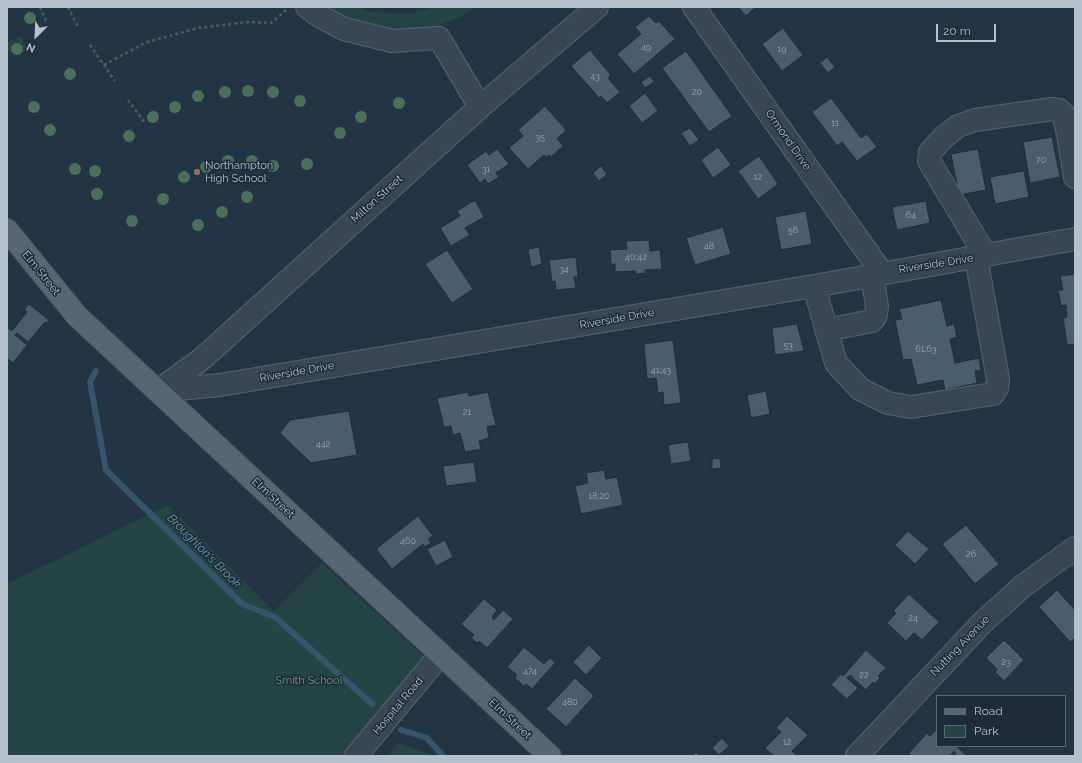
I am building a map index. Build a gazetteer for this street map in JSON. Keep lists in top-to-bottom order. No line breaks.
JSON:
{"streets":{"main road":["Elm Street"],"street":["Ormond Drive","Milton Street","Riverside Drive","Nutting Avenue","Hospital Road"]},"crossings":[["Ormond Drive","Riverside Drive"],["Milton Street","Riverside Drive"],["Milton Street","Elm Street"],["Riverside Drive","Elm Street"],["Elm Street","Hospital Road"]],"water":["Broughton's Brook"],"parks":["Smith School"],"places":["Northampton High School"],"house_numbers":["49","19","43","20","11","35","70","31","12","64","56","48","40;42","34","53","61;63","41;43","21","442","18;20","460","26","24","23","474","22","480","12"],"legend":["Road","Park"],"scale_bar":"20 m","north":"bottom left"}
